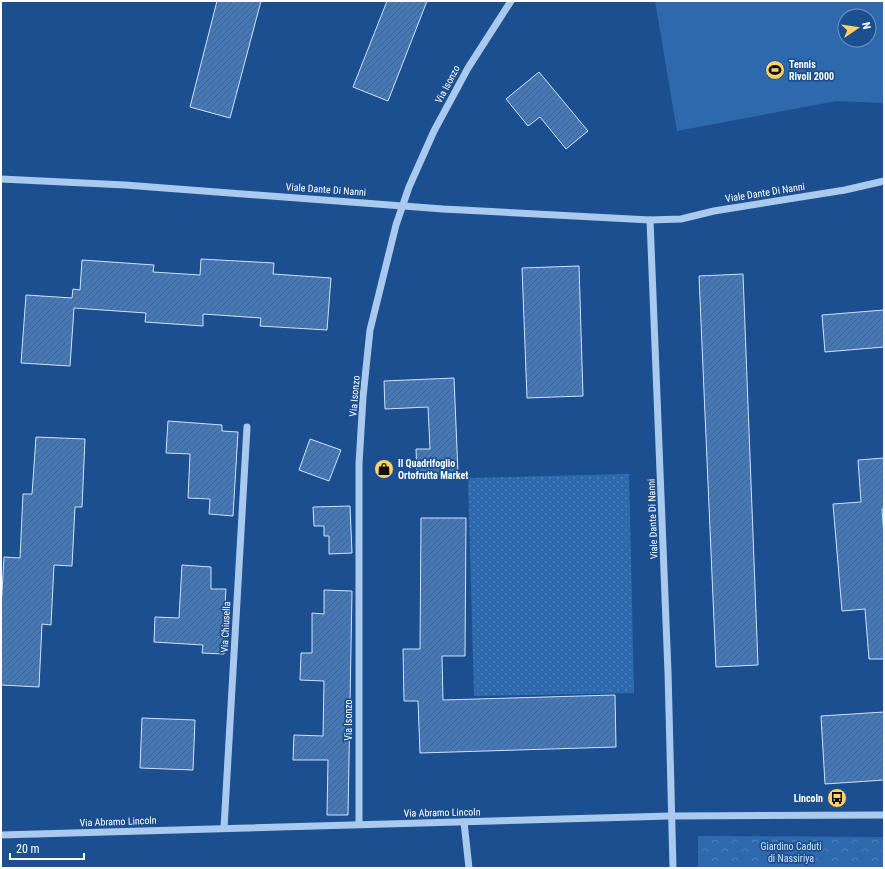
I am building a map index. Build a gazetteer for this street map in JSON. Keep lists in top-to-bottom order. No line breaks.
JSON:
{"streets":{"street":["Via Isonzo","Viale Dante Di Nanni","Via Chiusella","Via Abramo Lincoln"]},"crossings":[["Via Isonzo","Viale Dante Di Nanni"],["Via Isonzo","Via Abramo Lincoln"],["Viale Dante Di Nanni","Via Abramo Lincoln"],["Via Chiusella","Via Abramo Lincoln"]],"parks":["Giardino Caduti di Nassiriya"],"places":{"sports":["Tennis Rivoli 2000"],"shop":["Il Quadrifoglio Ortofrutta Market"],"bus stop":["Lincoln"]},"scale_bar":"20 m","north":"right"}
